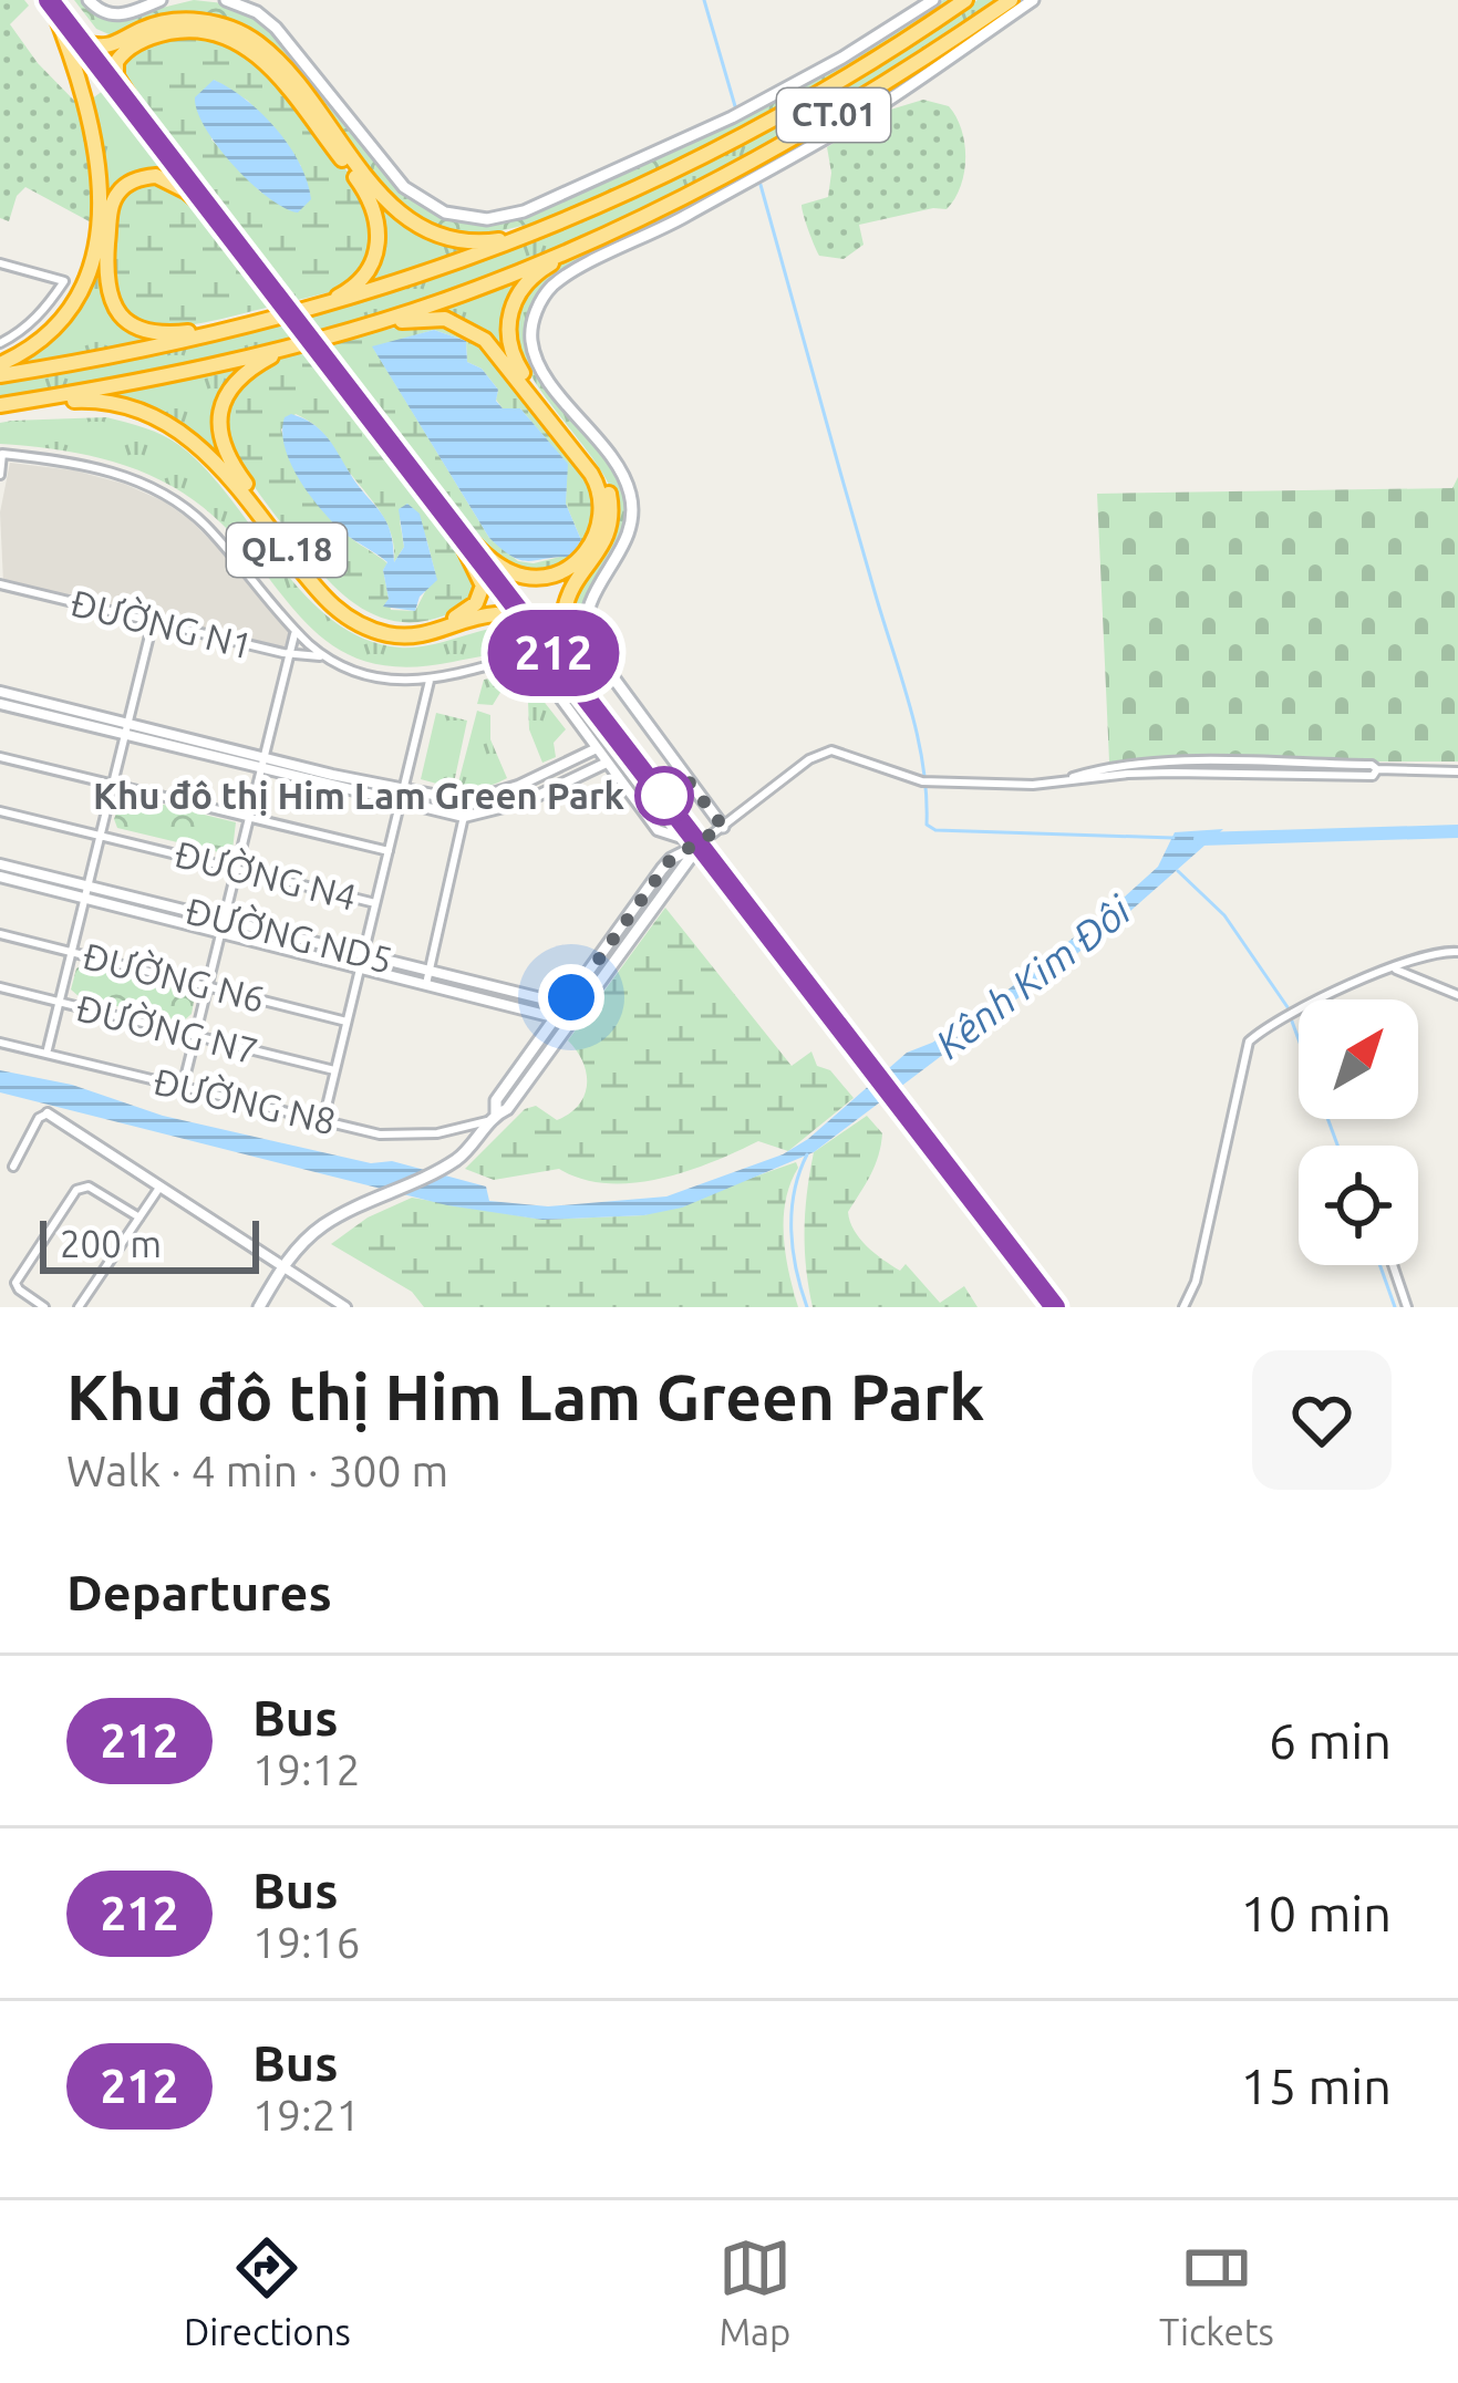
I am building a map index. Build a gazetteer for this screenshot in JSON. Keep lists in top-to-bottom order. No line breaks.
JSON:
{"streets":{"highway":["CT.01","QL.18"],"street":["ĐƯỜNG N1","ĐƯỜNG N4","ĐƯỜNG ND5","ĐƯỜNG N6","ĐƯỜNG N7","ĐƯỜNG N8"]},"crossings":[["CT.01","QL.18"]],"water":["Kênh Kim Đôi"],"places":["Khu đô thị Him Lam Green Park"],"lines":["bus line 212"],"scale_bar":"200 m","north":"top right","page":{"on_map":"212","scale":"200 m","heading":[["Khu đô thị Him Lam Green Park","Walk · 4 min · 300 m"],"Departures"],"list":[{"mark":"212","name":"Bus","note":"19:12","value":"6 min"},{"mark":"212","name":"Bus","note":"19:16","value":"10 min"},{"mark":"212","name":"Bus","note":"19:21","value":"15 min"}],"tabs":["Directions","Map","Tickets"]}}
